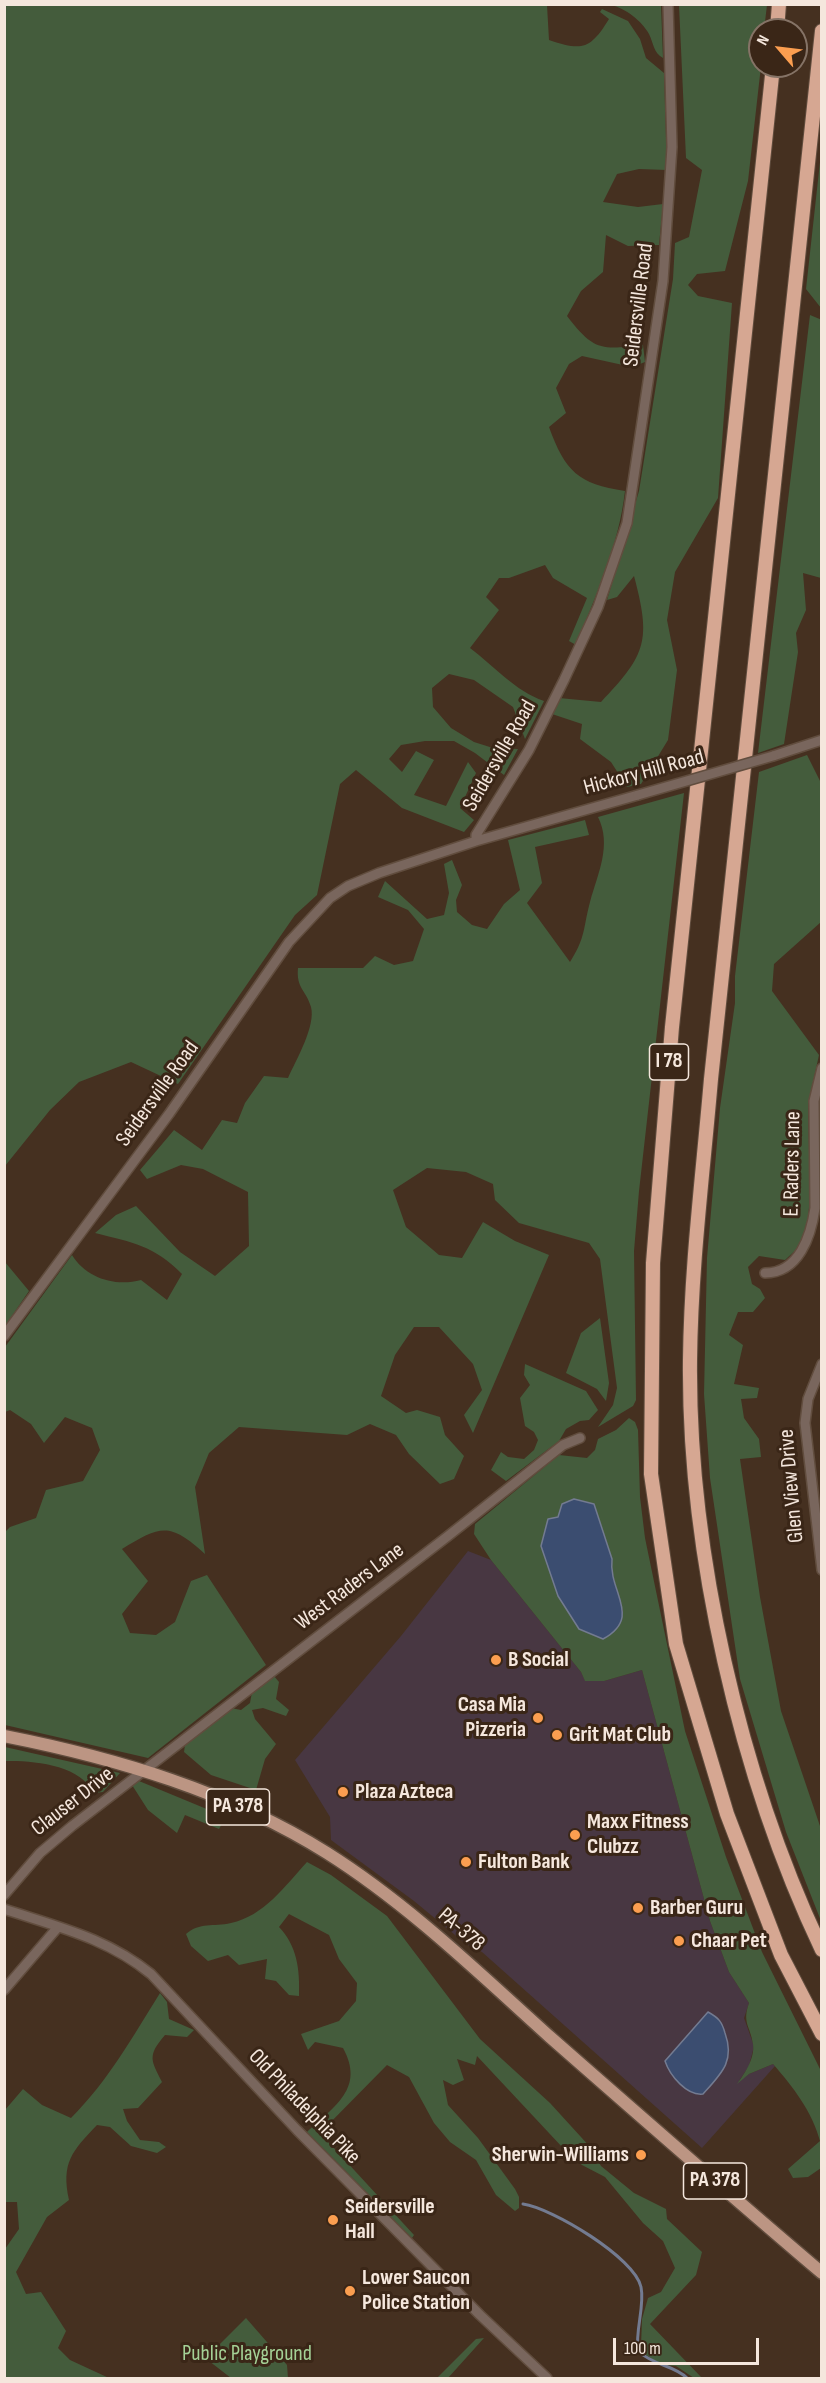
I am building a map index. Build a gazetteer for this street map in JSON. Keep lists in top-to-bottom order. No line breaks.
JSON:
{"streets":{"highway":["I 78"],"main road":["PA 378","PA-378"],"street":["Seidersville Road","Hickory Hill Road","E. Raders Lane","Glen View Drive","West Raders Lane","Clauser Drive","Old Philadelphia Pike"]},"crossings":[["Seidersville Road","Hickory Hill Road"],["West Raders Lane","Clauser Drive"],["West Raders Lane","PA-378"],["Clauser Drive","PA-378"]],"parks":["Public Playground"],"places":["B Social","Casa Mia Pizzeria","Grit Mat Club","Plaza Azteca","Maxx Fitness Clubzz","Fulton Bank","Barber Guru","Chaar Pet","Sherwin-Williams","Seidersville Hall","Lower Saucon Police Station"],"scale_bar":"100 m","north":"top left"}
